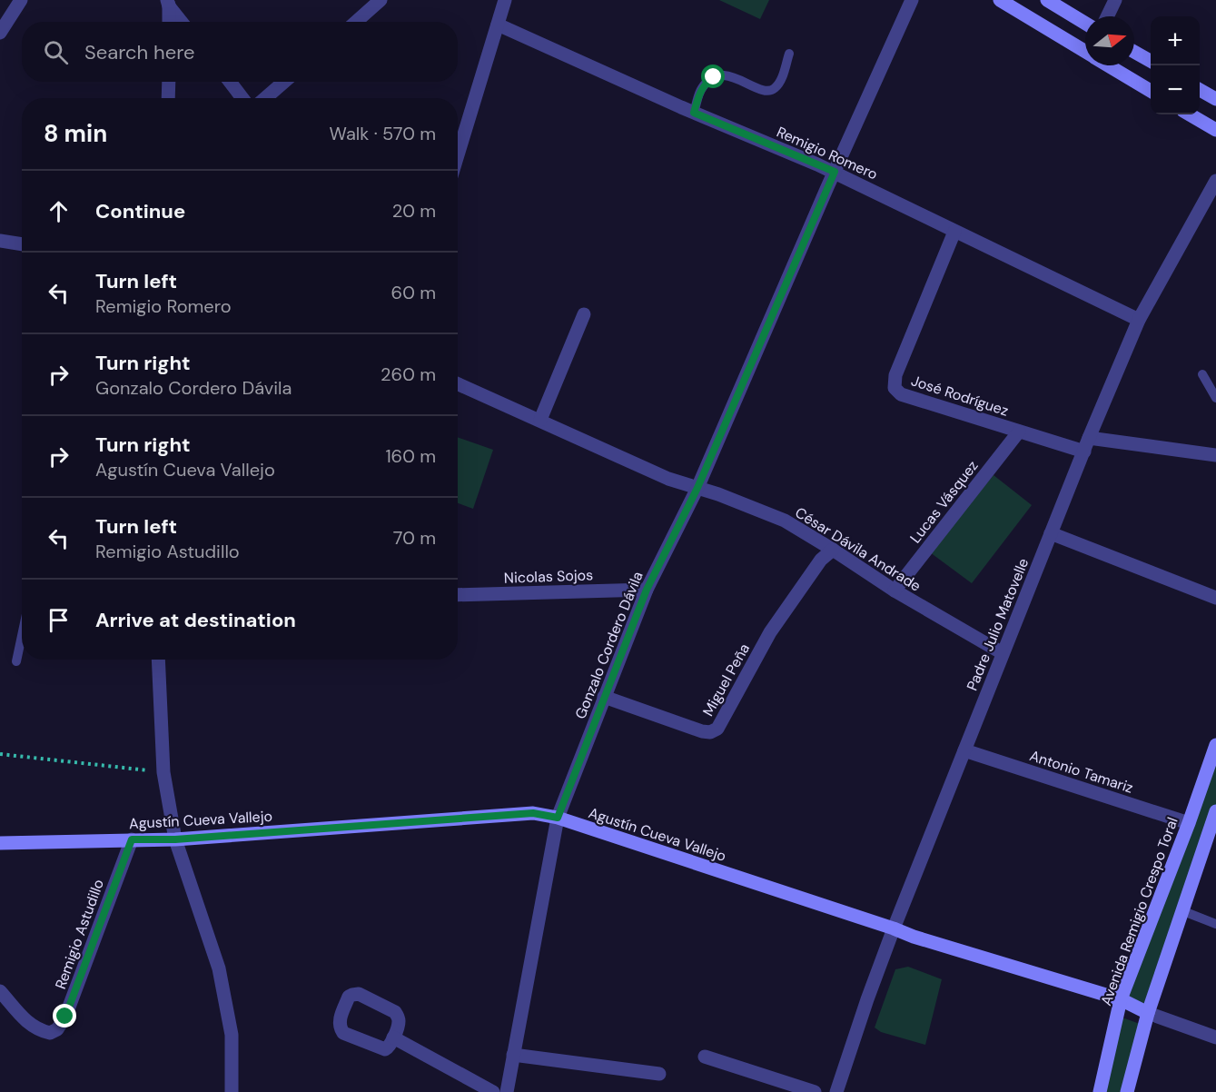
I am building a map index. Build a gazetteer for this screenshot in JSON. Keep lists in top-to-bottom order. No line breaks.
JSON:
{"streets":{"street":["Remigio Romero","José Rodríguez","Lucas Vásquez","César Dávila Andrade","Nicolas Sojos","Padre Julio Matovelle","Gonzalo Cordero Dávila","Miguel Peña","Antonio Tamariz","Agustín Cueva Vallejo","Avenida Remigio Crespo Toral","Remigio Astudillo"]},"crossings":[["Remigio Romero","José Rodríguez"],["Remigio Romero","Padre Julio Matovelle"],["Remigio Romero","Gonzalo Cordero Dávila"],["José Rodríguez","Lucas Vásquez"],["José Rodríguez","Padre Julio Matovelle"],["Lucas Vásquez","César Dávila Andrade"],["César Dávila Andrade","Padre Julio Matovelle"],["César Dávila Andrade","Gonzalo Cordero Dávila"],["César Dávila Andrade","Miguel Peña"],["Nicolas Sojos","Gonzalo Cordero Dávila"],["Padre Julio Matovelle","Antonio Tamariz"],["Padre Julio Matovelle","Agustín Cueva Vallejo"],["Gonzalo Cordero Dávila","Miguel Peña"],["Gonzalo Cordero Dávila","Agustín Cueva Vallejo"],["Antonio Tamariz","Avenida Remigio Crespo Toral"],["Agustín Cueva Vallejo","Avenida Remigio Crespo Toral"],["Agustín Cueva Vallejo","Remigio Astudillo"]],"north":"right","page":{"map_buttons":["+","−"],"search":"Search here","heading":["8 min","Walk · 570 m"],"list":[["Continue","20 m"],["Turn left","Remigio Romero","60 m"],["Turn right","Gonzalo Cordero Dávila","260 m"],["Turn right","Agustín Cueva Vallejo","160 m"],["Turn left","Remigio Astudillo","70 m"],"Arrive at destination"]}}
